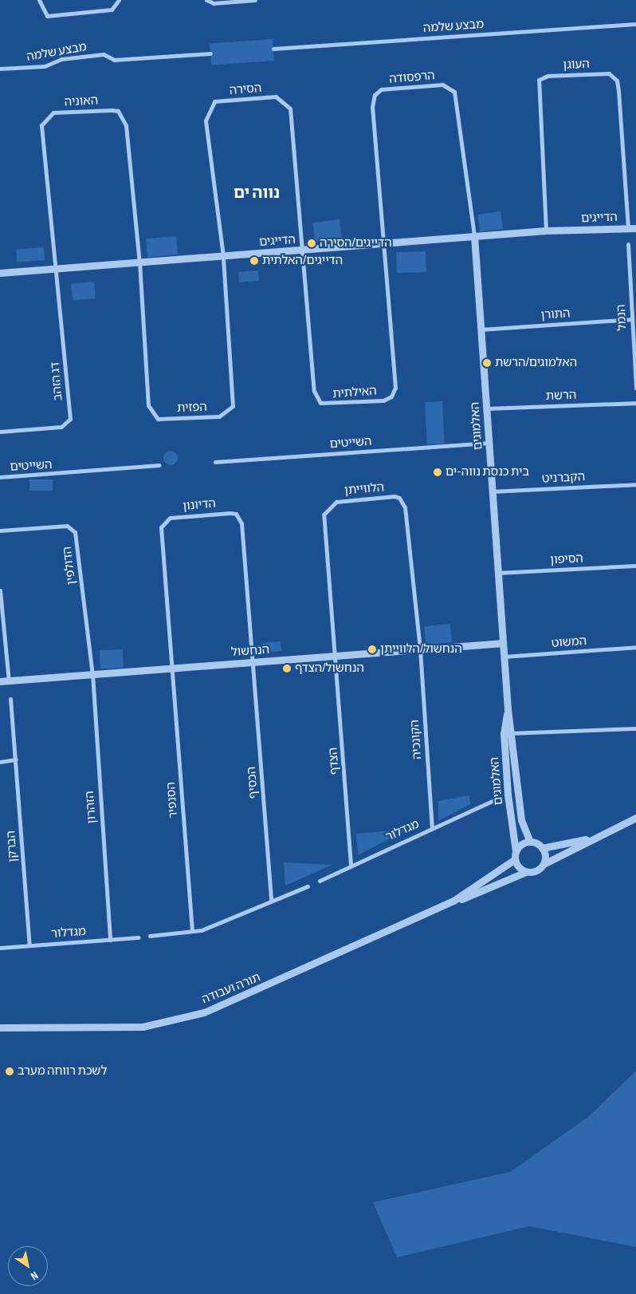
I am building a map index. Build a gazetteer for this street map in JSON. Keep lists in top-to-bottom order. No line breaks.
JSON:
{"streets":{"street":["מבצע שלמה","העוגן","הרפסודה","הסירה","האוניה","הדייגים","התורן","הנמל","דג הזהב","האילתית","הרשת","הפזית","האלמוגים","השייטים","הקברניט","הלווייתן","הדיונון","הסיפון","הדולפין","המשוט","הנחשול","הקונכיה","הצדף","הכסיף","הסנפיר","הזהרון","מגדלור","הברקן","תורה ועבודה"]},"crossings":[["העוגן","הדייגים"],["הרפסודה","הדייגים"],["הרפסודה","האילתית"],["הרפסודה","האלמוגים"],["הסירה","הדייגים"],["הסירה","האילתית"],["הסירה","הפזית"],["האוניה","הדייגים"],["האוניה","דג הזהב"],["האוניה","הפזית"],["הדייגים","דג הזהב"],["הדייגים","האילתית"],["הדייגים","הפזית"],["הדייגים","האלמוגים"],["התורן","הנמל"],["התורן","האלמוגים"],["הרשת","האלמוגים"],["האלמוגים","השייטים"],["האלמוגים","הקברניט"],["האלמוגים","הסיפון"],["האלמוגים","המשוט"],["האלמוגים","הנחשול"],["האלמוגים","תורה ועבודה"],["הלווייתן","הנחשול"],["הלווייתן","הקונכיה"],["הלווייתן","הצדף"],["הדיונון","הנחשול"],["הדיונון","הכסיף"],["הדיונון","הסנפיר"],["הדולפין","הנחשול"],["הדולפין","הזהרון"],["הנחשול","הקונכיה"],["הנחשול","הצדף"],["הנחשול","הכסיף"],["הנחשול","הסנפיר"],["הנחשול","הזהרון"],["הקונכיה","מגדלור"],["הצדף","מגדלור"],["הזהרון","מגדלור"],["מגדלור","הברקן"]],"districts":["נווה ים"],"places":["הדייגים/הסירה","הדייגים/האלתית","האלמוגים/הרשת","בית כנסת נווה-ים","הנחשול/הלווייתן","הנחשול/הצדף","לשכת רווחה מערב"],"north":"bottom right"}
